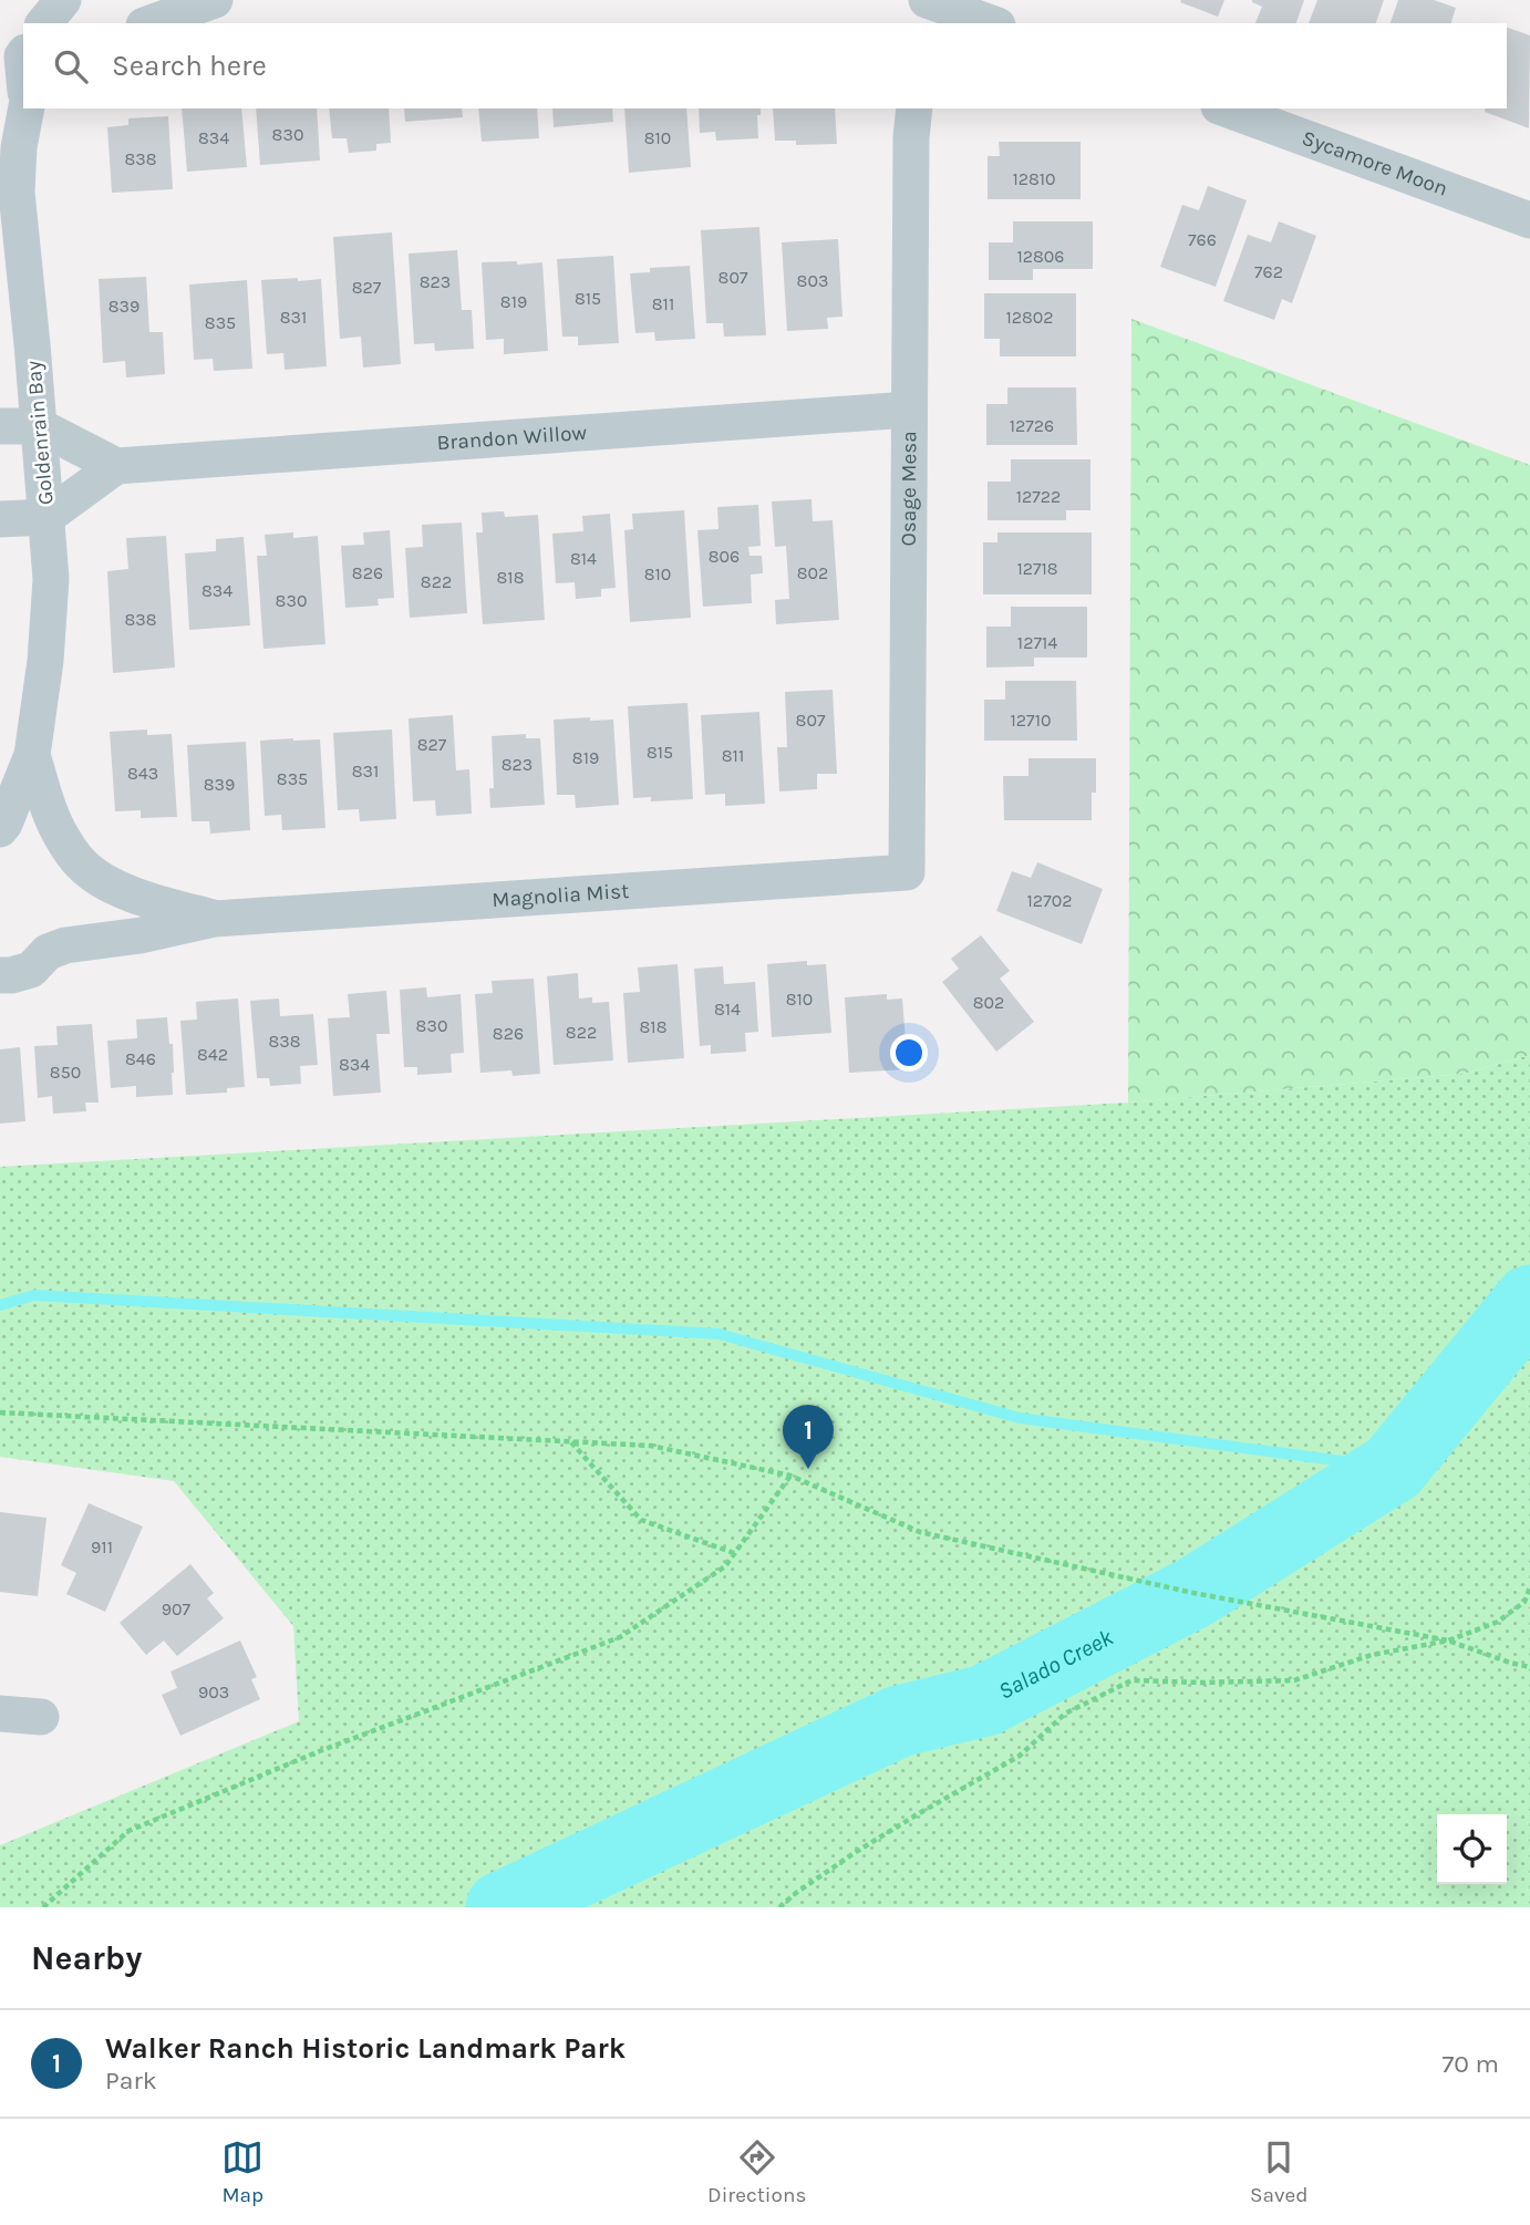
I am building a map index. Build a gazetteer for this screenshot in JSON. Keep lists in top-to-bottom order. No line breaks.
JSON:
{"streets":{"street":["Sycamore Moon","Goldenrain Bay","Brandon Willow","Osage Mesa","Magnolia Mist"]},"crossings":[["Goldenrain Bay","Magnolia Mist"],["Brandon Willow","Osage Mesa"],["Osage Mesa","Magnolia Mist"]],"water":["Salado Creek"],"house_numbers":["830","834","810","838","12810","766","12806","762","807","803","823","827","815","819","811","839","831","12802","835","12726","12722","806","814","12718","826","802","810","818","822","834","830","838","12714","807","12710","827","815","811","819","823","831","843","835","839","12702","810","802","814","830","818","822","826","838","842","846","834","850","911","907","903"],"page":{"search":"Search here","pins":"1","heading":"Nearby","list":[{"mark":"1","name":"Walker Ranch Historic Landmark Park","note":"Park","value":"70 m"}],"nav":["Map","Directions","Saved"]}}
